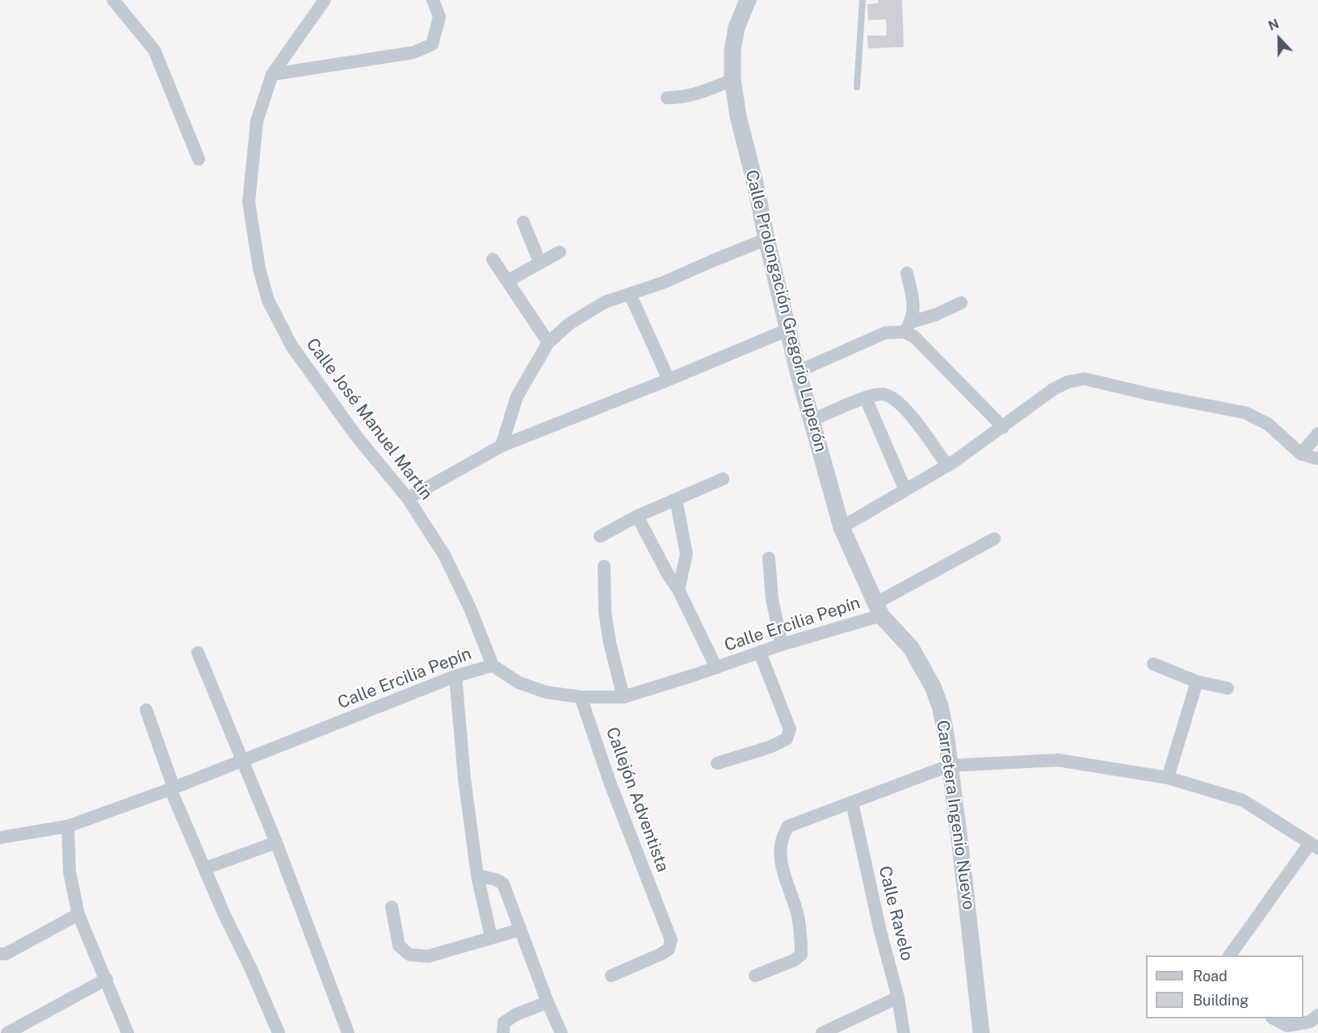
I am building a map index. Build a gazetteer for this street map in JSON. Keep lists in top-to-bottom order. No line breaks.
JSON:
{"streets":{"street":["Calle Prolongación Gregorio Luperón","Calle José Manuel Martín","Calle Ercilia Pepín","Callejón Adventista","Carretera Ingenio Nuevo","Calle Ravelo"]},"crossings":[["Calle Prolongación Gregorio Luperón","Calle Ercilia Pepín"],["Calle Prolongación Gregorio Luperón","Carretera Ingenio Nuevo"],["Calle José Manuel Martín","Calle Ercilia Pepín"],["Calle Ercilia Pepín","Callejón Adventista"],["Calle Ercilia Pepín","Carretera Ingenio Nuevo"]],"legend":["Road","Building"],"north":"top"}
